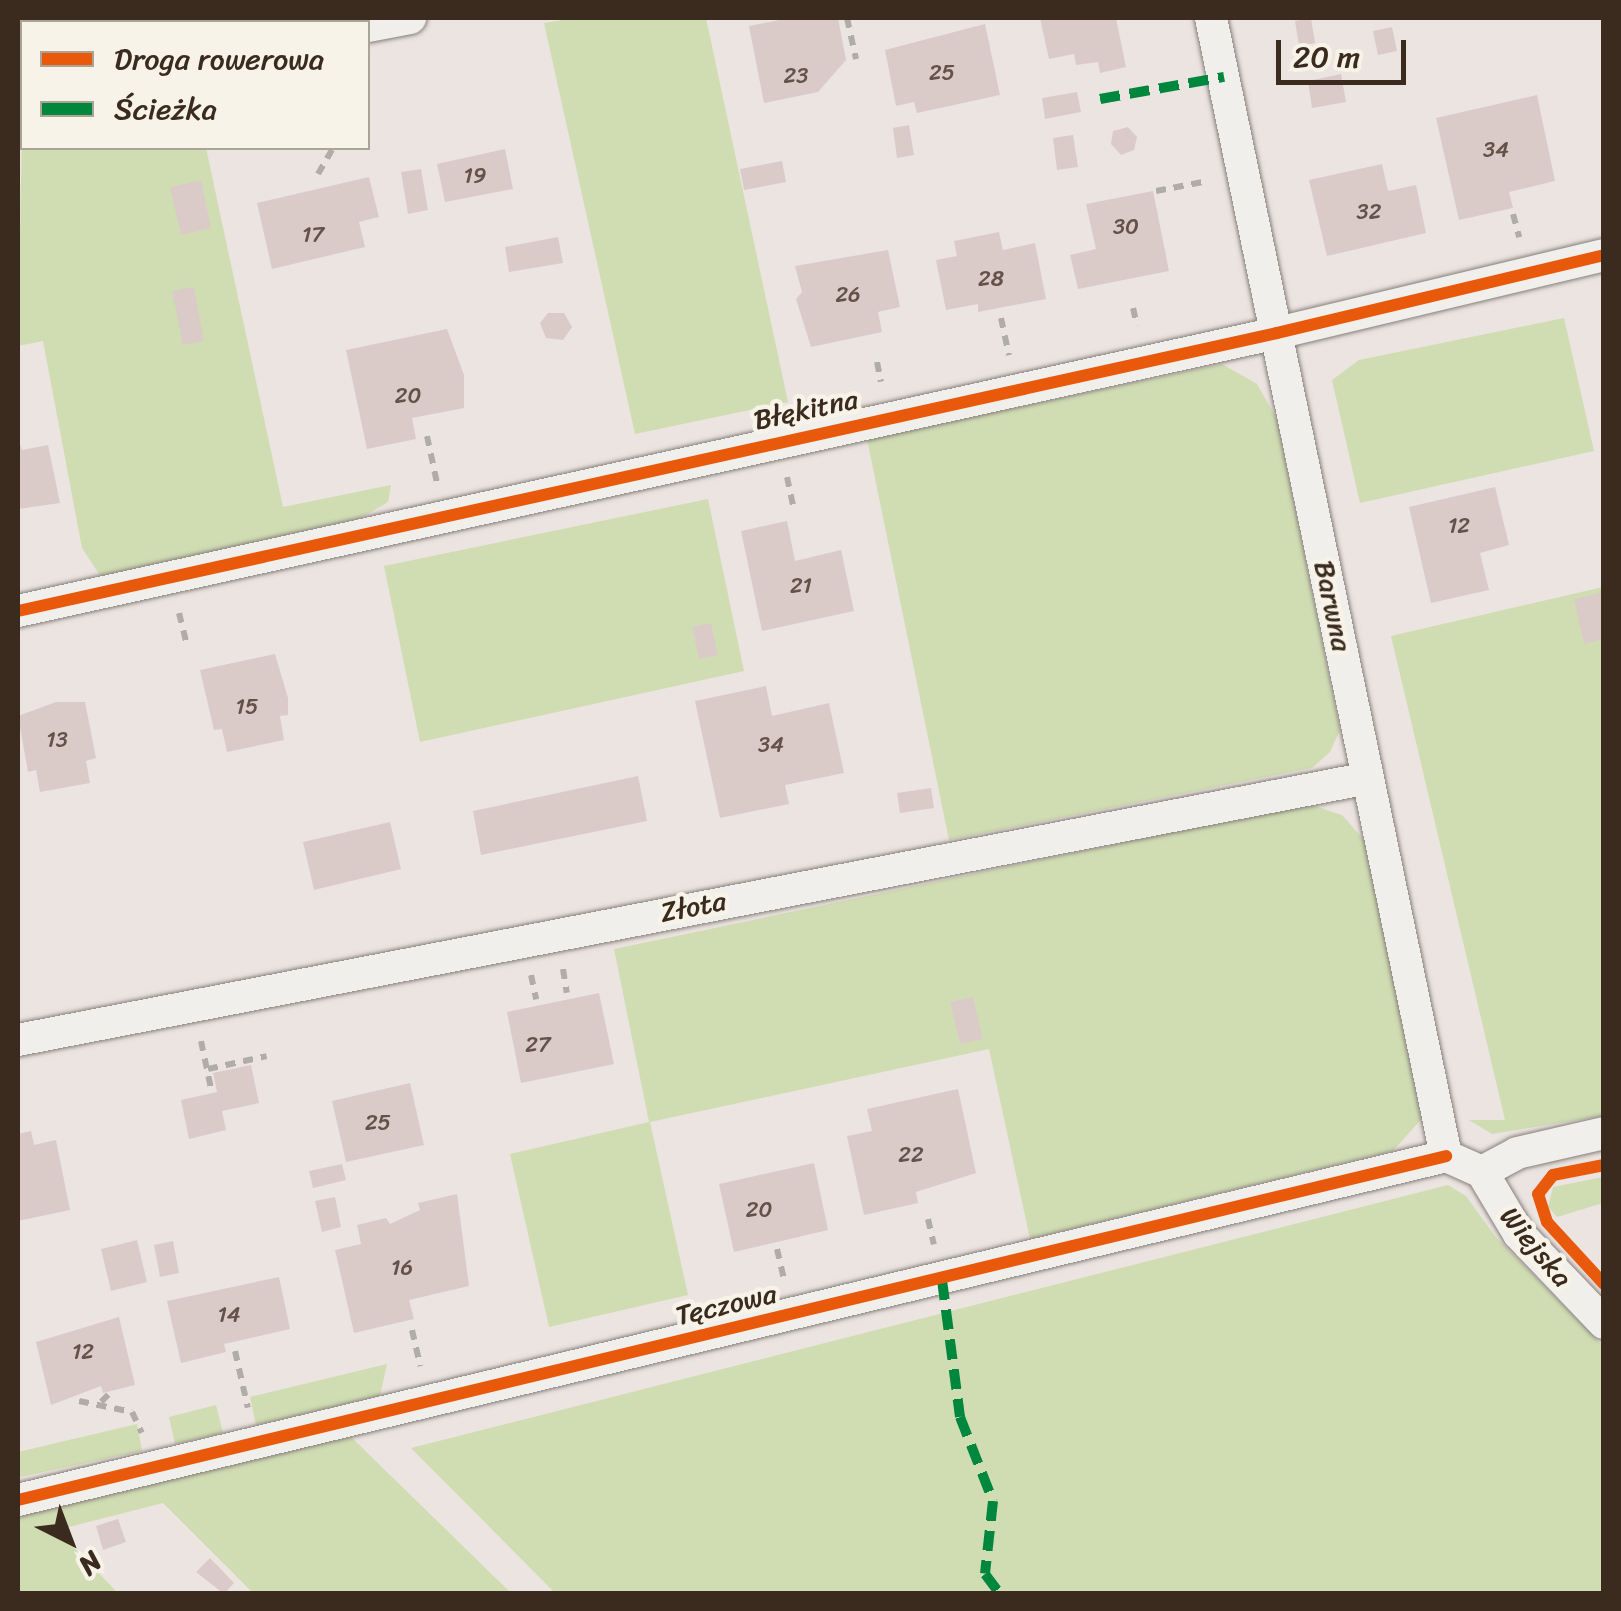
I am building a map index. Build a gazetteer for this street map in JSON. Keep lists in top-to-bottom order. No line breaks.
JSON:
{"streets":{"street":["Błękitna","Barwna","Złota","Wiejska","Tęczowa"]},"crossings":[["Błękitna","Barwna"],["Barwna","Złota"],["Barwna","Tęczowa"]],"house_numbers":["25","23","34","19","32","30","17","28","26","20","12","21","15","13","34","27","25","22","20","16","14","12"],"legend":["Droga rowerowa","Ścieżka"],"scale_bar":"20 m","north":"bottom right"}
